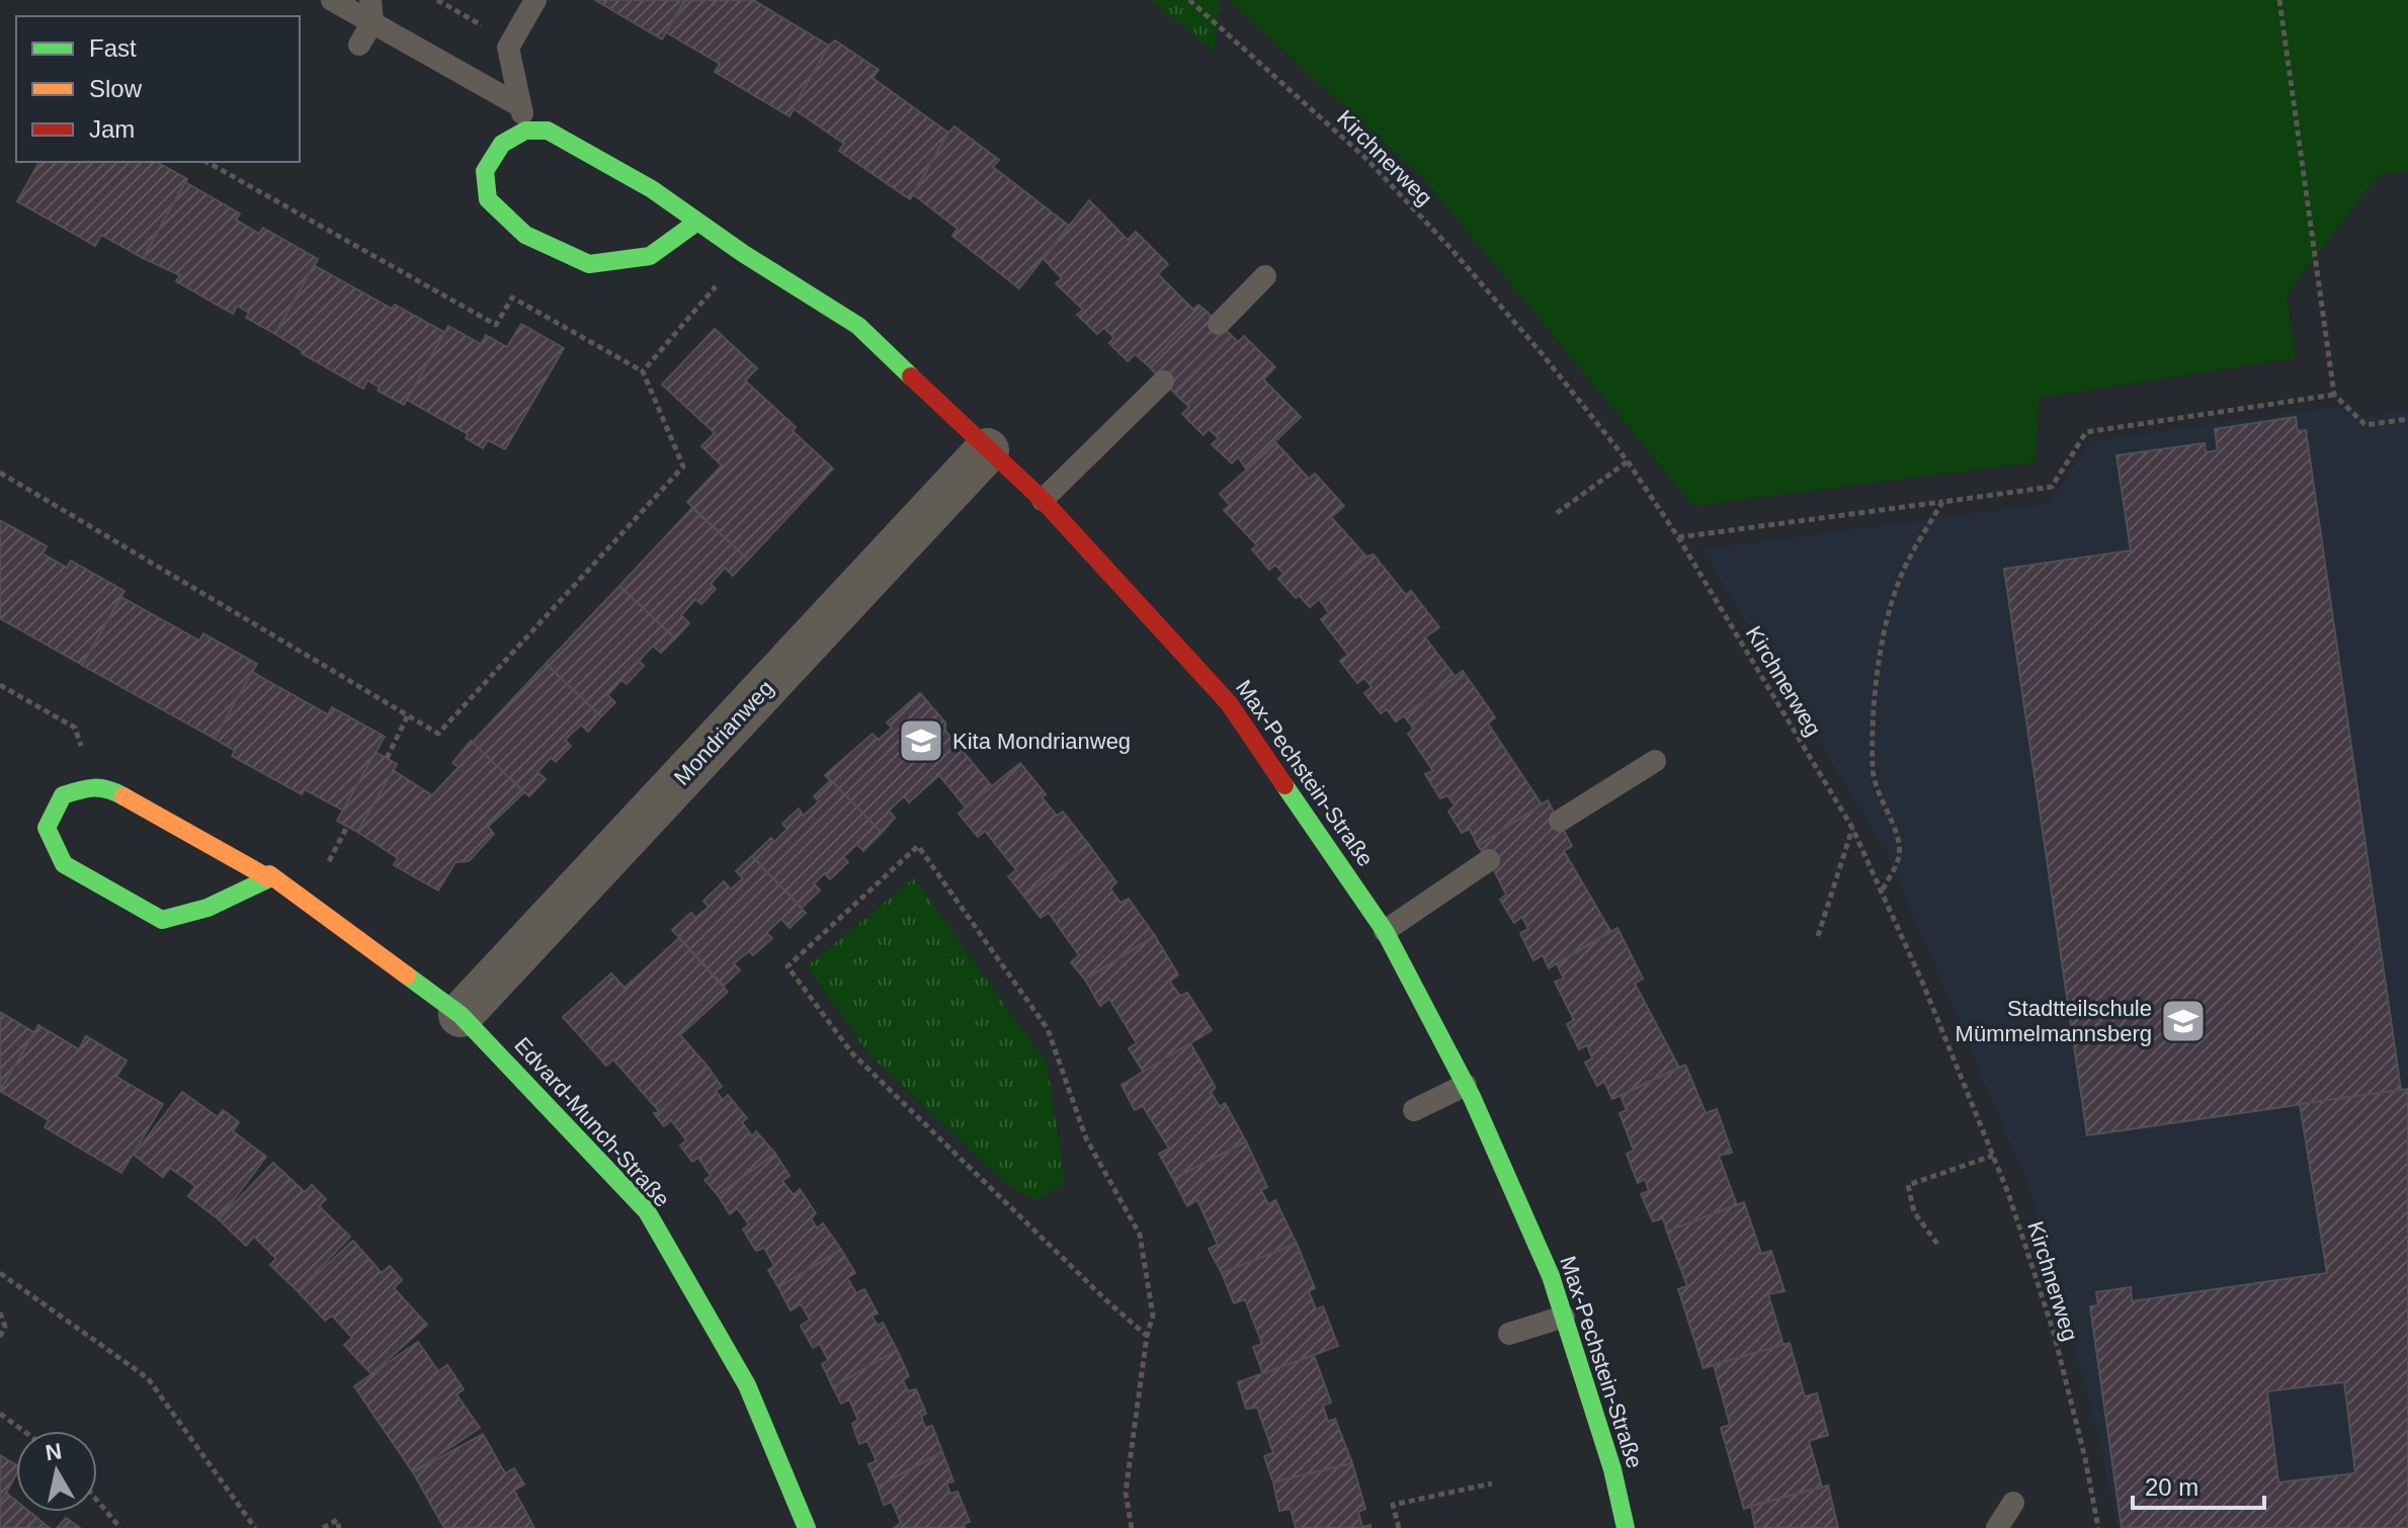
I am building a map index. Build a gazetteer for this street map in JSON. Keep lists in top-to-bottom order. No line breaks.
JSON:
{"streets":{"street":["Mondrianweg","Max-Pechstein-Straße","Edvard-Munch-Straße"],"path":["Kirchnerweg"]},"crossings":[["Mondrianweg","Max-Pechstein-Straße"],["Mondrianweg","Edvard-Munch-Straße"]],"places":{"school or university":["Kita Mondrianweg","Stadtteilschule Mümmelmannsberg"]},"legend":["Fast","Slow","Jam"],"scale_bar":"20 m","north":"top"}
